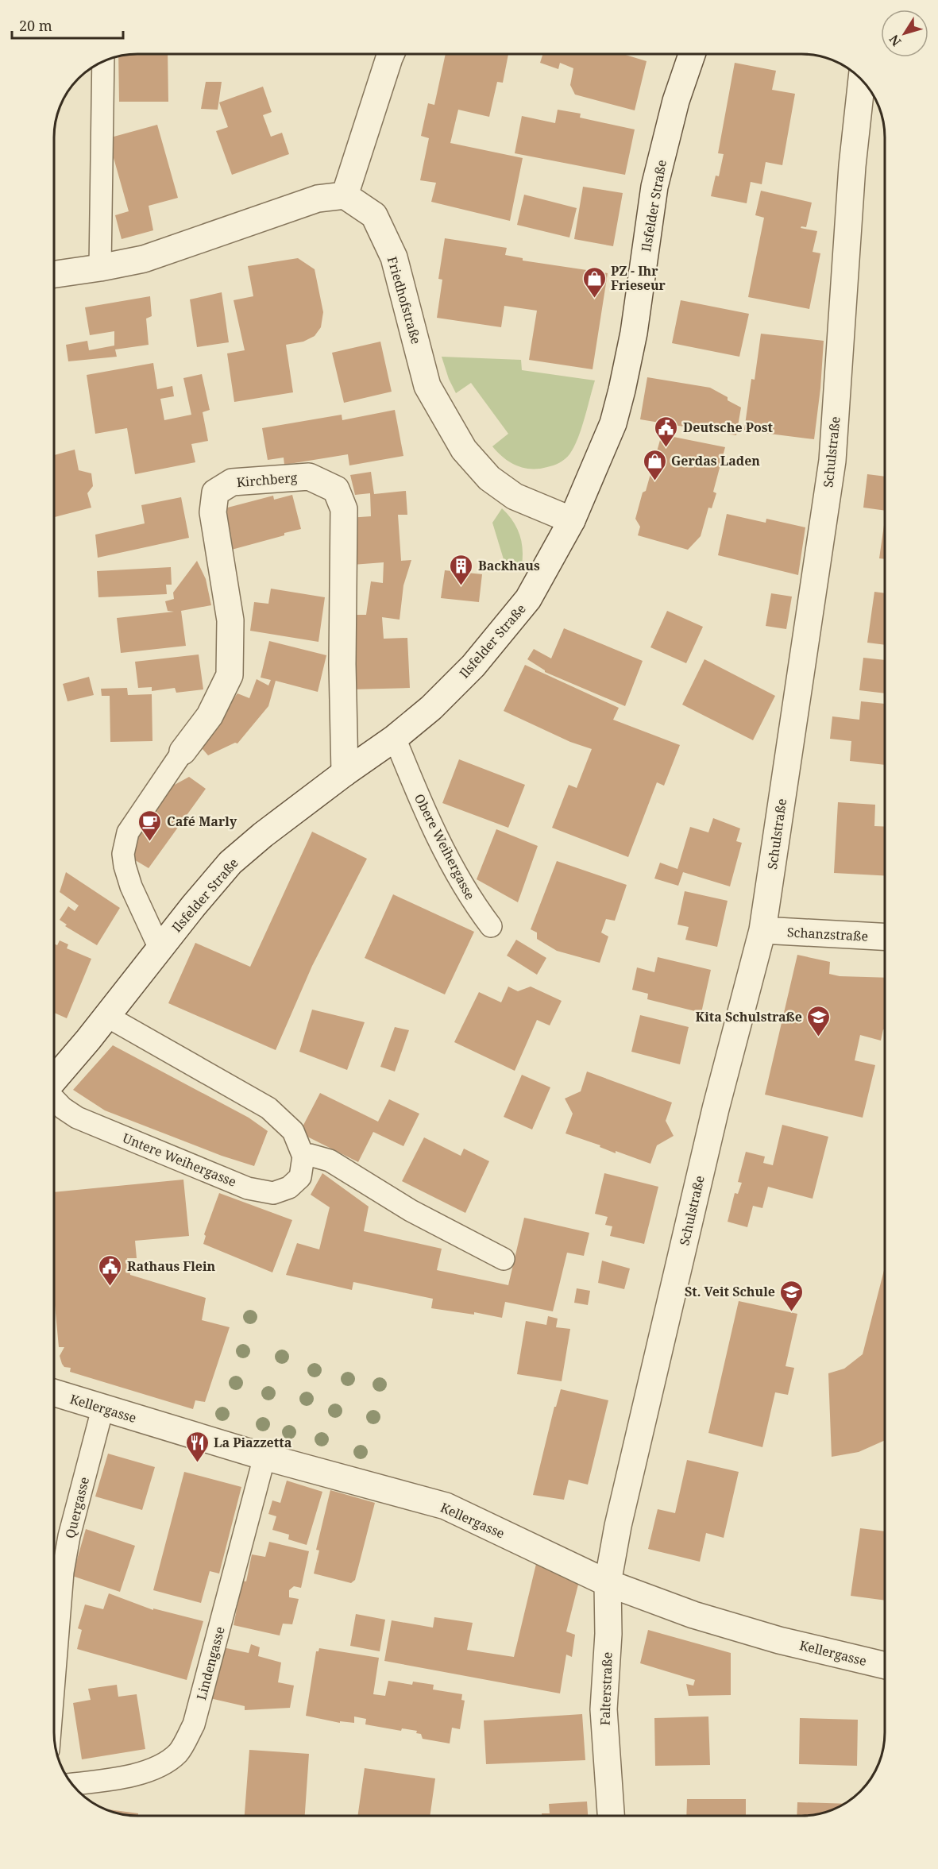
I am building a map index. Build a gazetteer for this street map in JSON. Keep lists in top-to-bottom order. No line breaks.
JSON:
{"streets":{"street":["Ilsfelder Straße","Friedhofstraße","Schulstraße","Kirchberg","Schanzstraße","Kellergasse","Falterstraße"],"lane":["Obere Weihergasse","Untere Weihergasse","Quergasse","Lindengasse"]},"crossings":[["Ilsfelder Straße","Friedhofstraße"],["Ilsfelder Straße","Kirchberg"],["Ilsfelder Straße","Obere Weihergasse"],["Schulstraße","Schanzstraße"],["Schulstraße","Kellergasse"],["Schulstraße","Falterstraße"],["Kellergasse","Quergasse"],["Kellergasse","Lindengasse"],["Kellergasse","Falterstraße"]],"places":{"shop":["PZ - Ihr Frieseur","Gerdas Laden"],"public building":["Deutsche Post","Rathaus Flein"],"building":["Backhaus"],"cafe":["Café Marly"],"school or university":["Kita Schulstraße","St. Veit Schule"],"restaurant":["La Piazzetta"]},"scale_bar":"20 m","north":"bottom left"}
